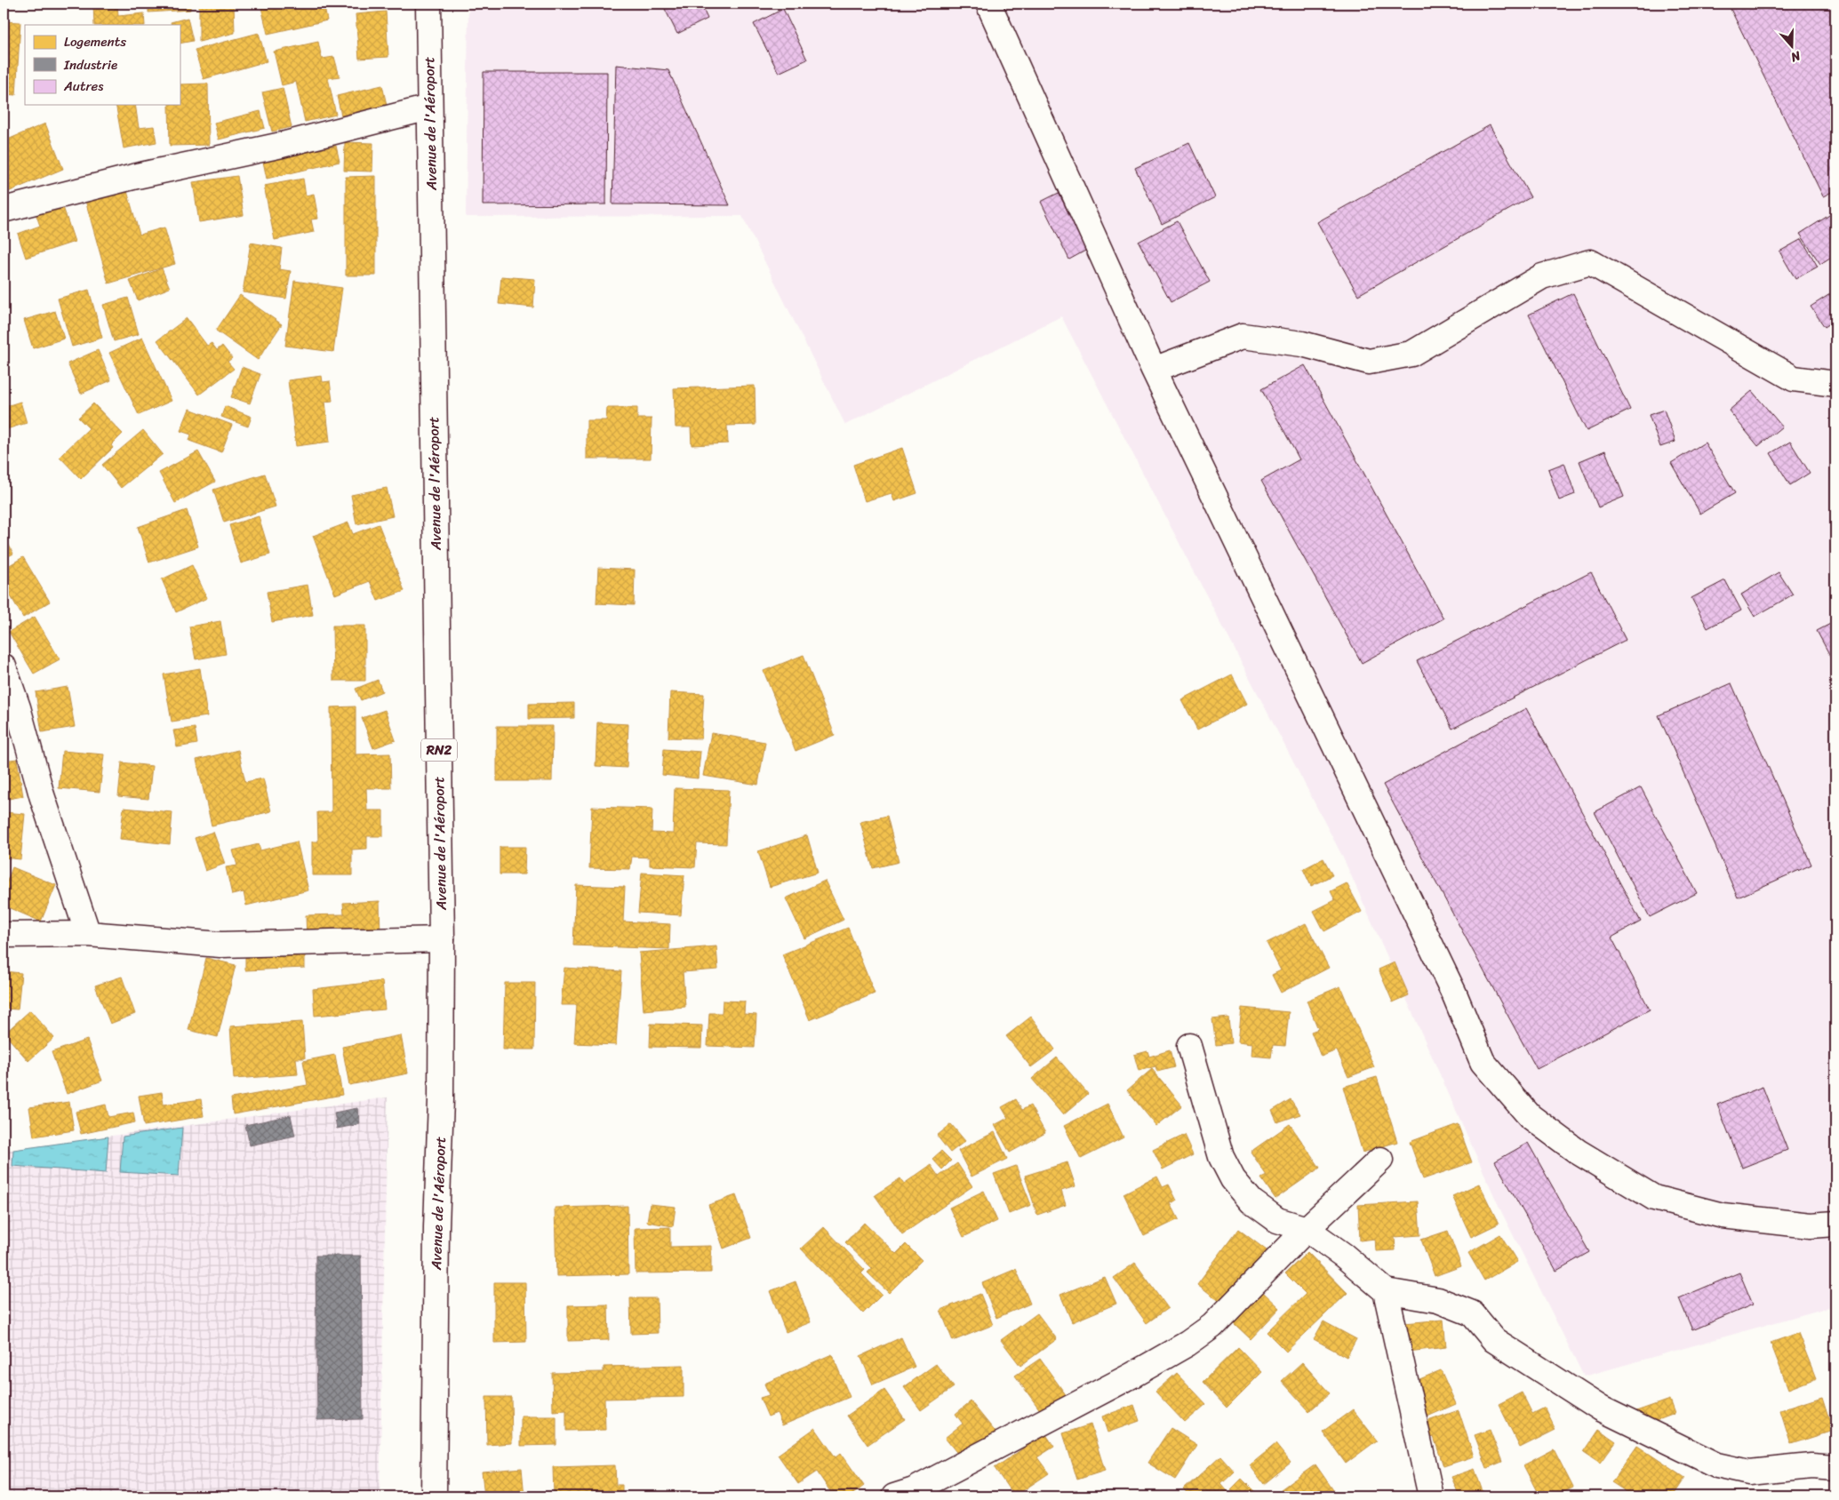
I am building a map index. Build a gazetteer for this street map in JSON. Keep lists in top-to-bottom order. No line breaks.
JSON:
{"streets":{"main road":["Avenue de l'Aéroport","RN2"]},"legend":["Logements","Industrie","Autres"],"north":"bottom"}
